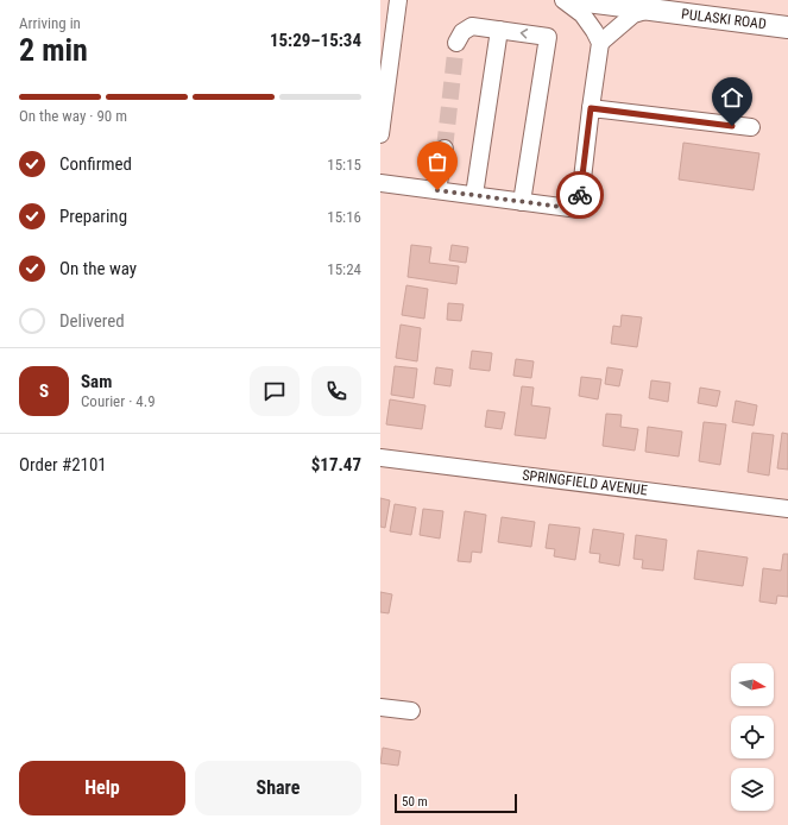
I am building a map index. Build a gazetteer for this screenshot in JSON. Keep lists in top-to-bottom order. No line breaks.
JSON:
{"streets":{"main road":["PULASKI ROAD"],"street":["SPRINGFIELD AVENUE"]},"scale_bar":"50 m","north":"right","page":{"heading":["2 min","Arriving in","15:29–15:34"],"panel":["Sam","Courier · 4.9","Order #2101","$17.47"],"bar":"On the way · 90 m","list":[["Confirmed","15:15"],["Preparing","15:16"],["On the way","15:24"],"Delivered"],"round":"S","buttons":["Help","Share"],"scale":"50 m"}}
